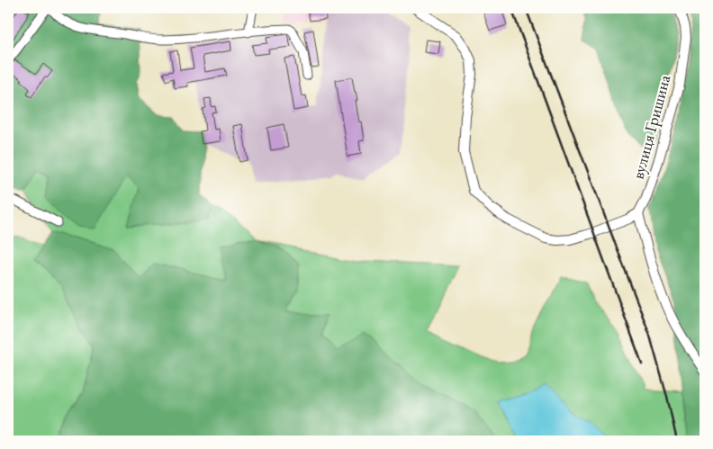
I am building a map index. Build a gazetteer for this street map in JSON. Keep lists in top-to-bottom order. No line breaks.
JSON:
{"streets":{"street":["вулиця Гришина"]}}
